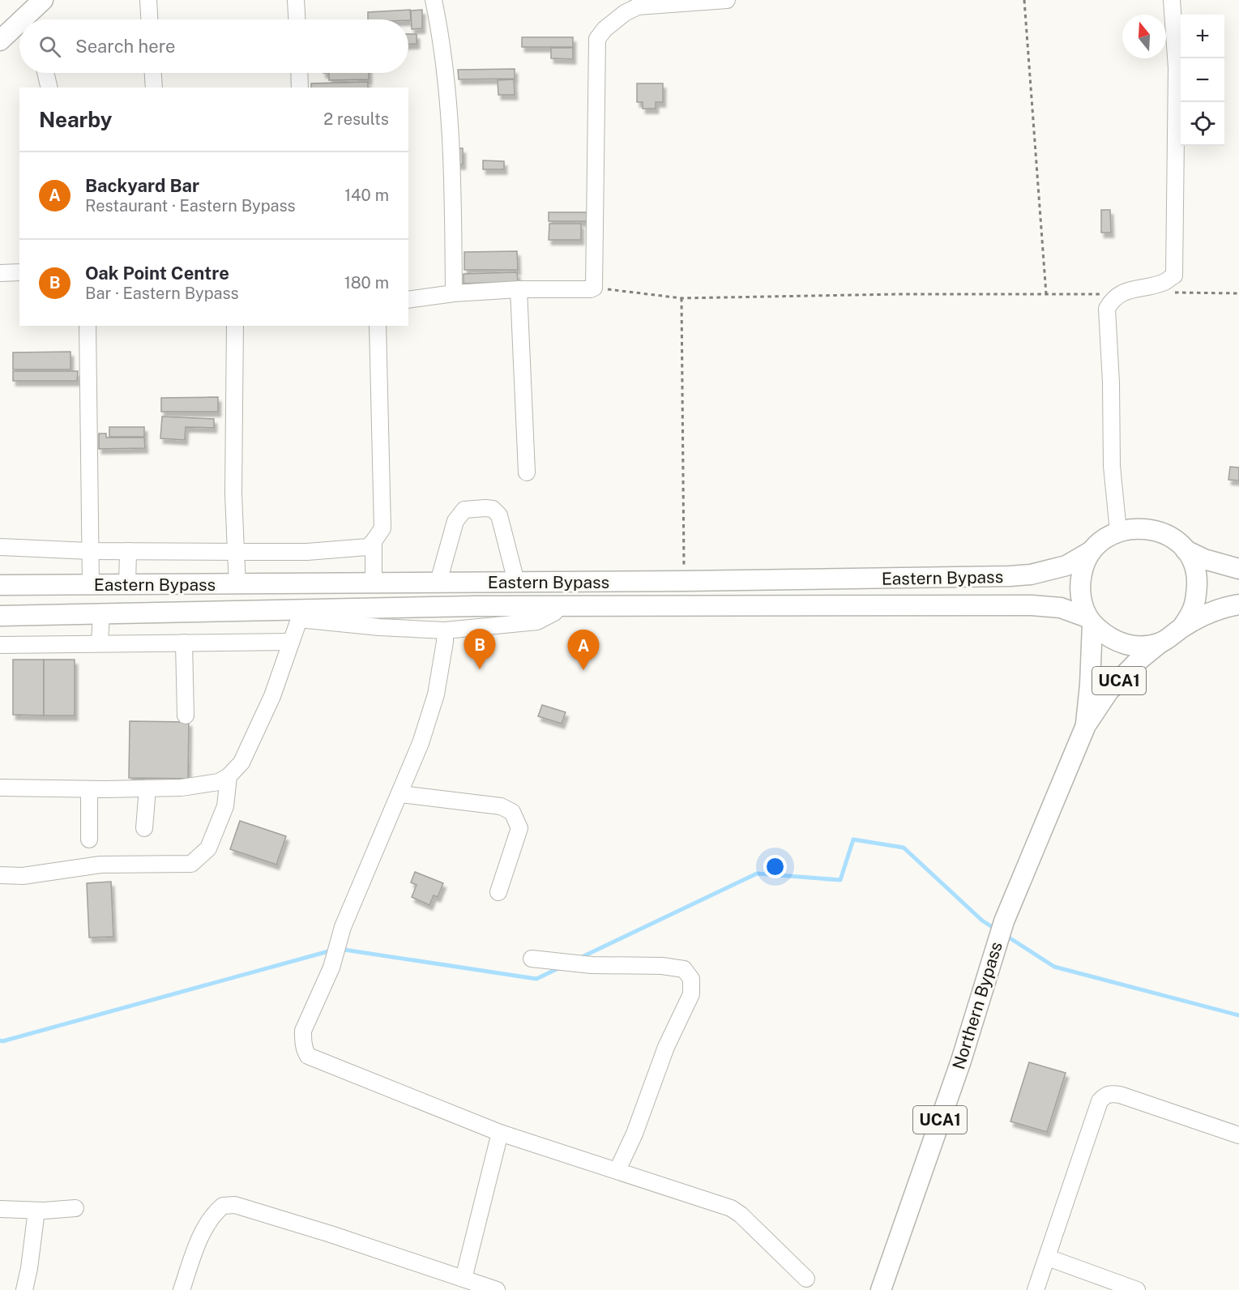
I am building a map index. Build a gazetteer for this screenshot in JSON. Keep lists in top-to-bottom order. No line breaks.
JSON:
{"streets":{"main road":["Eastern Bypass","UCA1","Northern Bypass"]},"crossings":[["Eastern Bypass","UCA1"],["UCA1","Northern Bypass"]],"north":"top","page":{"map_buttons":["+","−"],"search":"Search here","heading":["Nearby","2 results"],"list":[{"mark":"A","name":"Backyard Bar","note":"Restaurant · Eastern Bypass","value":"140 m"},{"mark":"B","name":"Oak Point Centre","note":"Bar · Eastern Bypass","value":"180 m"}],"pins":["B","A"]}}
